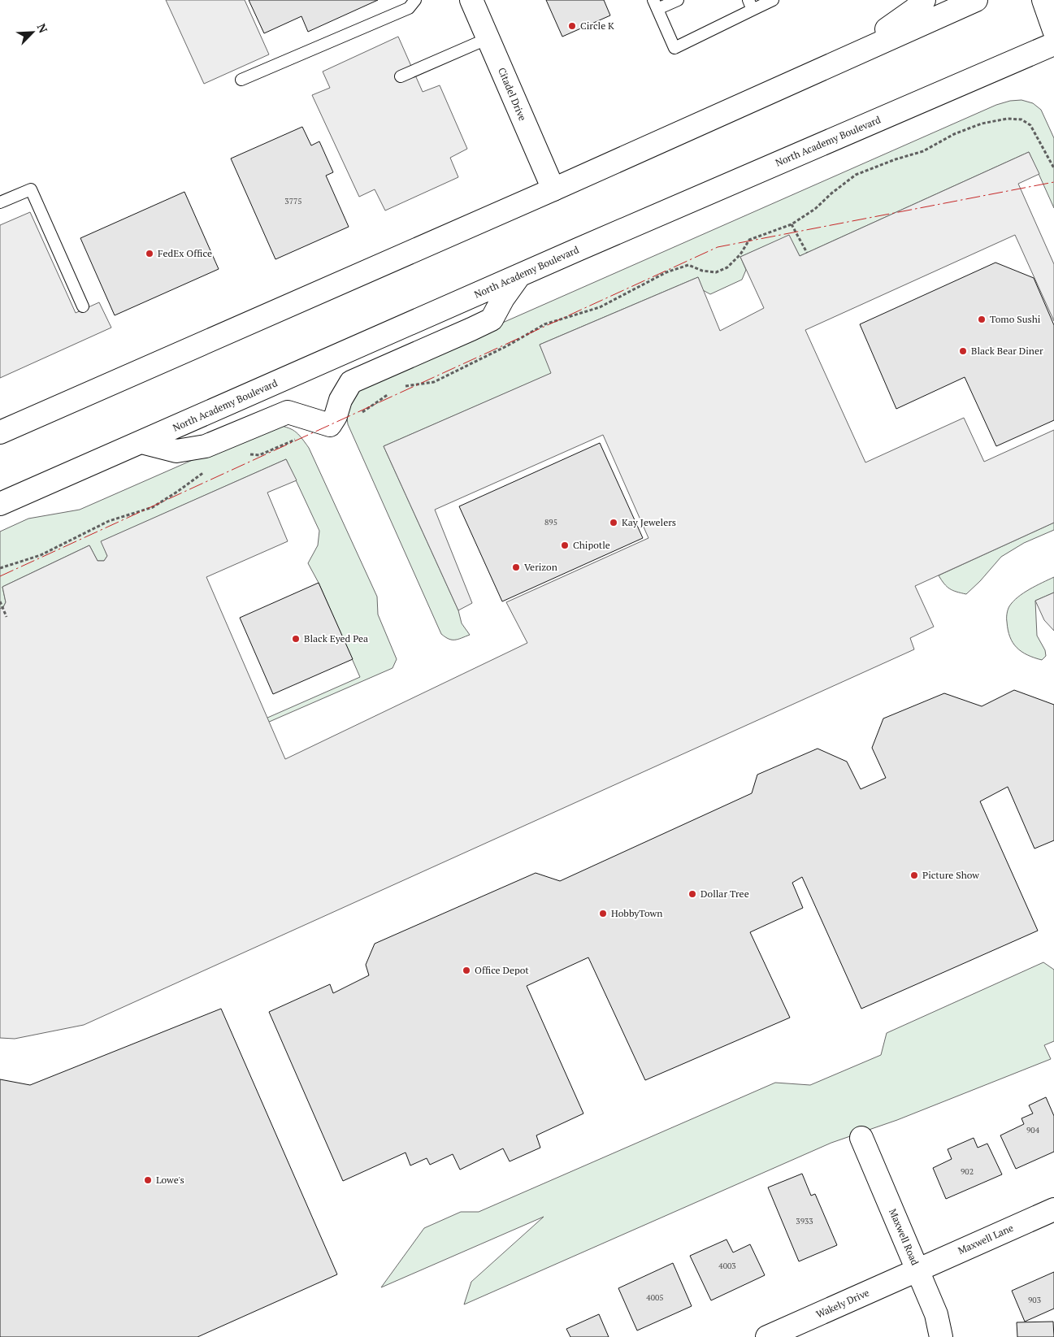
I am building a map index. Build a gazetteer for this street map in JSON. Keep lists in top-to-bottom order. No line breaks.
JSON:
{"streets":{"main road":["Citadel Drive","North Academy Boulevard","Maxwell Road","Maxwell Lane","Wakely Drive"]},"crossings":[["Maxwell Road","Maxwell Lane"],["Maxwell Road","Wakely Drive"],["Maxwell Lane","Wakely Drive"]],"places":["Circle K","FedEx Office","Tomo Sushi","Black Bear Diner","Kay Jewelers","Chipotle","Verizon","Black Eyed Pea","Picture Show","Dollar Tree","HobbyTown","Office Depot","Lowe's"],"house_numbers":["3775","895","904","902","3933","4003","4005","903"],"north":"top right"}
